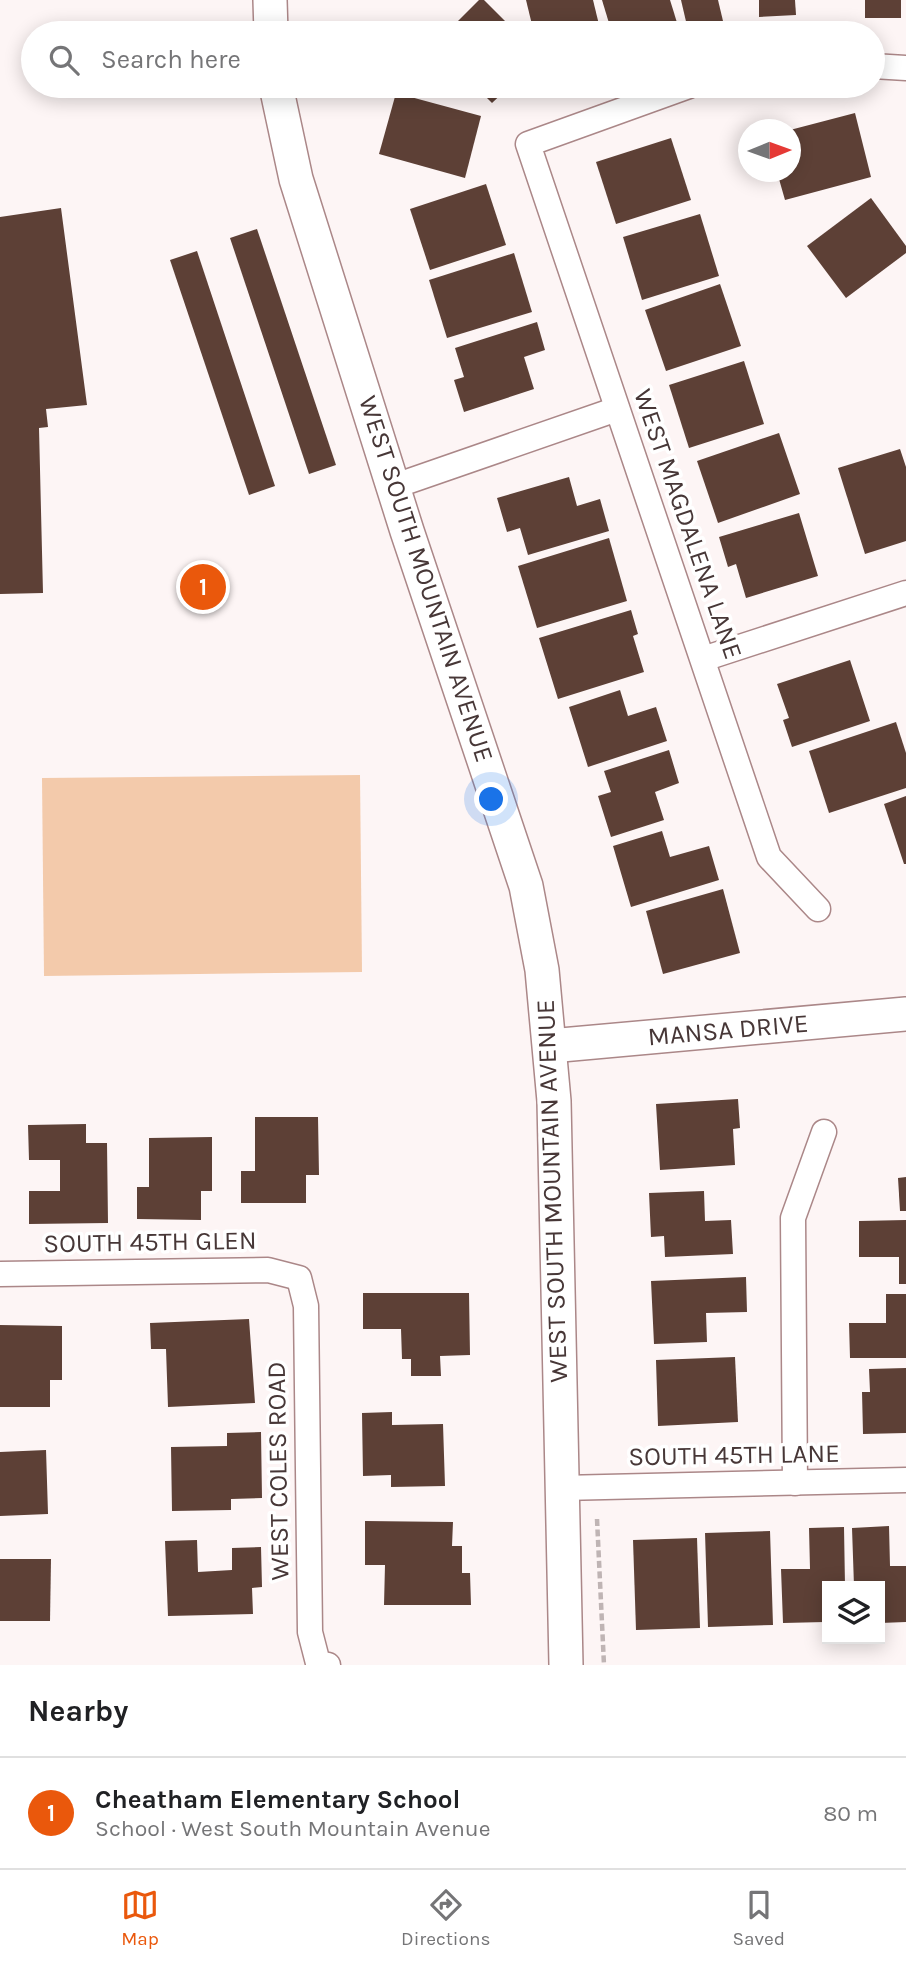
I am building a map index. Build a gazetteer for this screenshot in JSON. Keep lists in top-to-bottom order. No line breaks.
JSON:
{"streets":{"street":["WEST MAGDALENA LANE","WEST SOUTH MOUNTAIN AVENUE","MANSA DRIVE","SOUTH 45TH GLEN","SOUTH 45TH LANE","WEST COLES ROAD"]},"crossings":[["WEST SOUTH MOUNTAIN AVENUE","MANSA DRIVE"],["WEST SOUTH MOUNTAIN AVENUE","SOUTH 45TH LANE"],["SOUTH 45TH GLEN","WEST COLES ROAD"]],"north":"right","page":{"search":"Search here","pins":"1","heading":"Nearby","list":[{"mark":"1","name":"Cheatham Elementary School","note":"School · West South Mountain Avenue","value":"80 m"}],"nav":["Map","Directions","Saved"]}}
